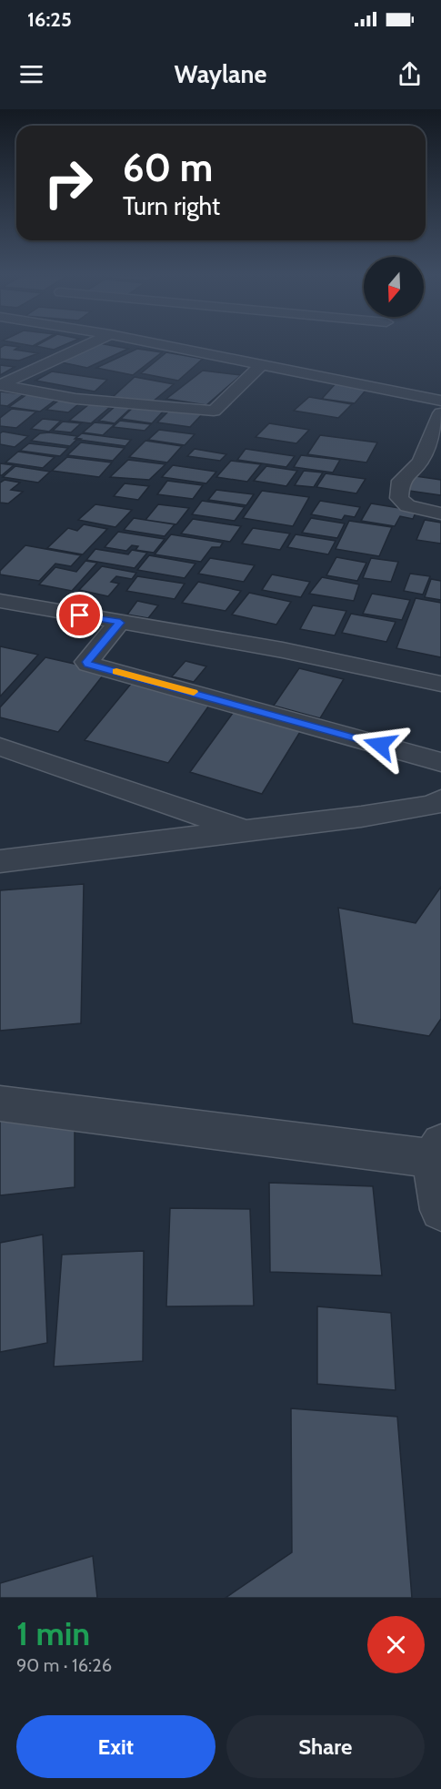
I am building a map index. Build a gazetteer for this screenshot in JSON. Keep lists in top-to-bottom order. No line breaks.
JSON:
{"north":"bottom","page":{"status":"16:25","header":"Waylane","turn":["60 m","Turn right"],"heading":["1 min","90 m · 16:26"],"buttons":["Exit","Share"]}}
